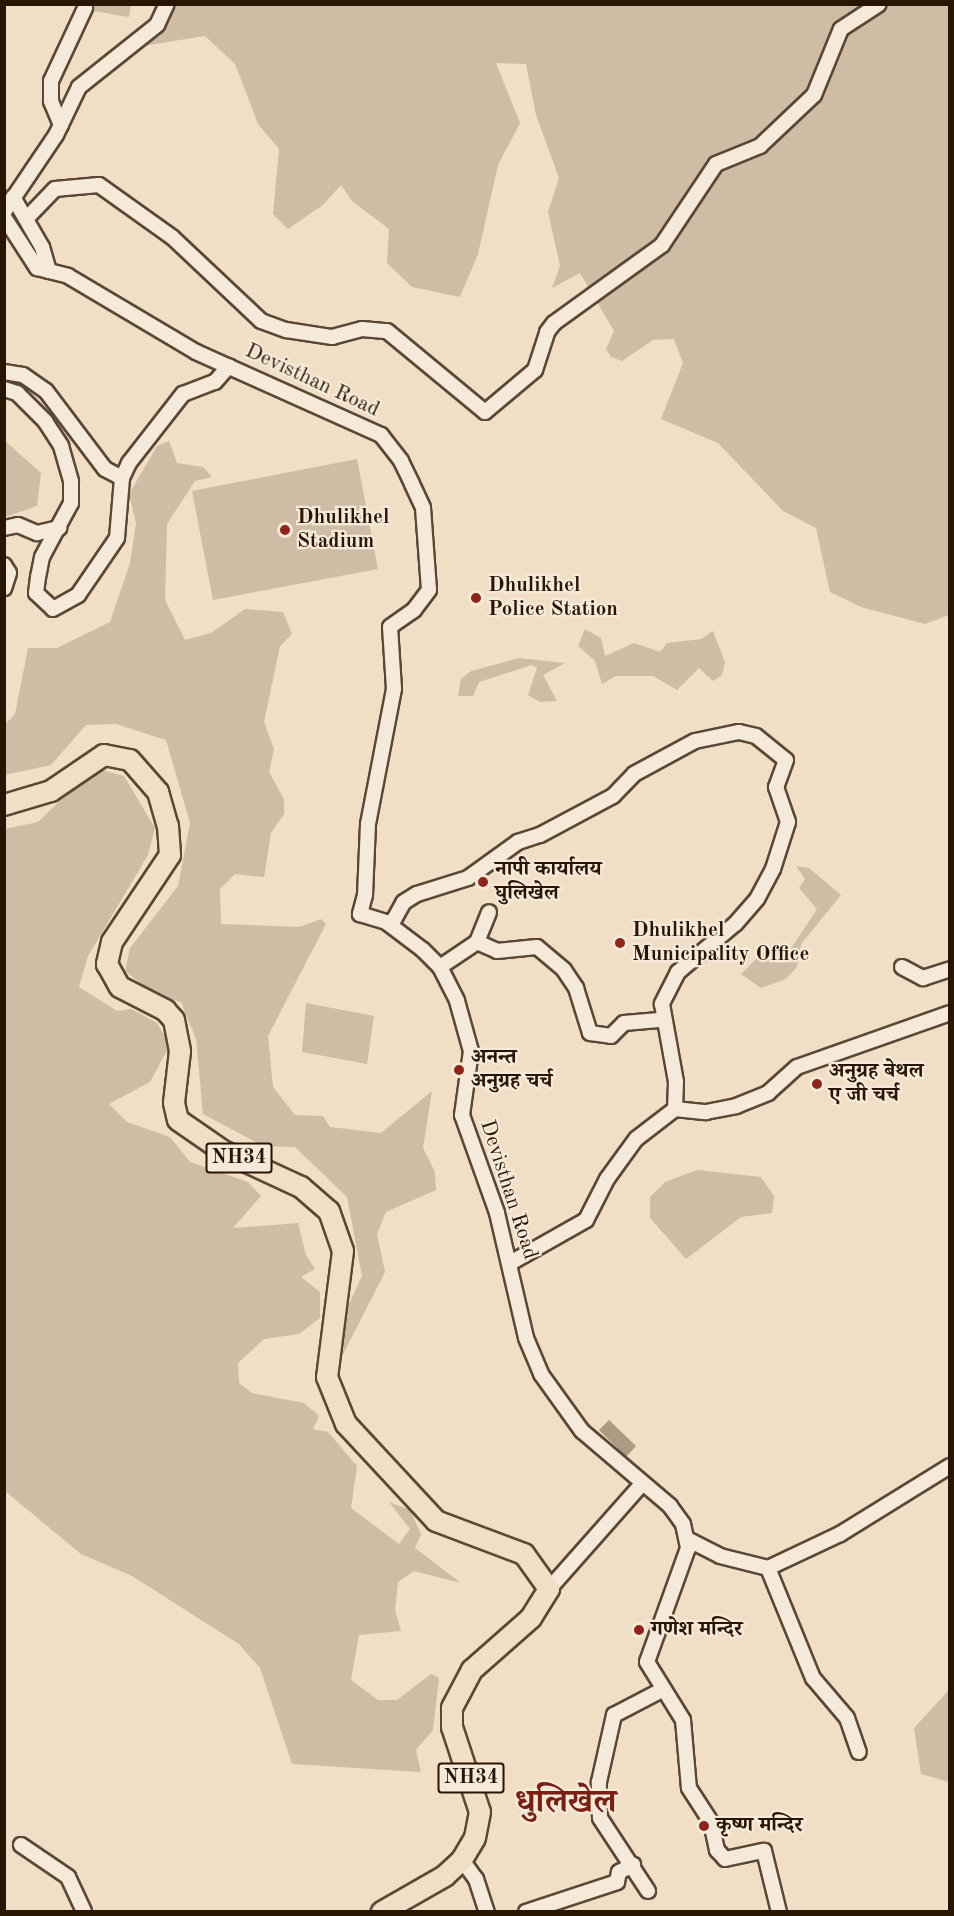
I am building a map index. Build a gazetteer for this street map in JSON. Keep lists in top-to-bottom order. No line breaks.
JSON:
{"streets":{"highway":["NH34"],"street":["Devisthan Road"]},"districts":["धुलिखेल"],"places":["Dhulikhel Stadium","Dhulikhel Police Station","नापी कार्यालय घुलिखेल","Dhulikhel Municipality Office","अनन्त अनुग्रह चर्च","अनुग्रह बेथल ए जी चर्च","गणेश मन्दिर","कृष्ण मन्दिर"]}
